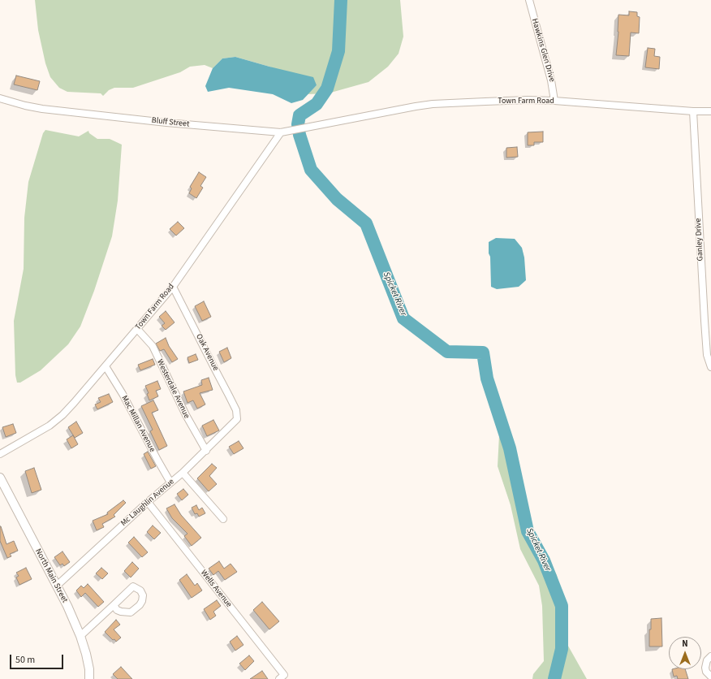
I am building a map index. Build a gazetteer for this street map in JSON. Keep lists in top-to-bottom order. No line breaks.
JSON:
{"streets":{"street":["Hawkins Glen Drive","Town Farm Road","Bluff Street","Ganley Drive","Oak Avenue","Westerdale Avenue","Mac Millan Avenue","Mc Laughlin Avenue","North Main Street","Wells Avenue"]},"crossings":[["Hawkins Glen Drive","Town Farm Road"],["Town Farm Road","Bluff Street"],["Town Farm Road","Ganley Drive"],["Town Farm Road","Oak Avenue"],["Town Farm Road","Westerdale Avenue"],["Town Farm Road","Mac Millan Avenue"],["Oak Avenue","Mc Laughlin Avenue"],["Westerdale Avenue","Mc Laughlin Avenue"],["Mac Millan Avenue","Mc Laughlin Avenue"],["Mc Laughlin Avenue","North Main Street"],["Mc Laughlin Avenue","Wells Avenue"]],"water":["Spicket River"],"scale_bar":"50 m","north":"top"}
